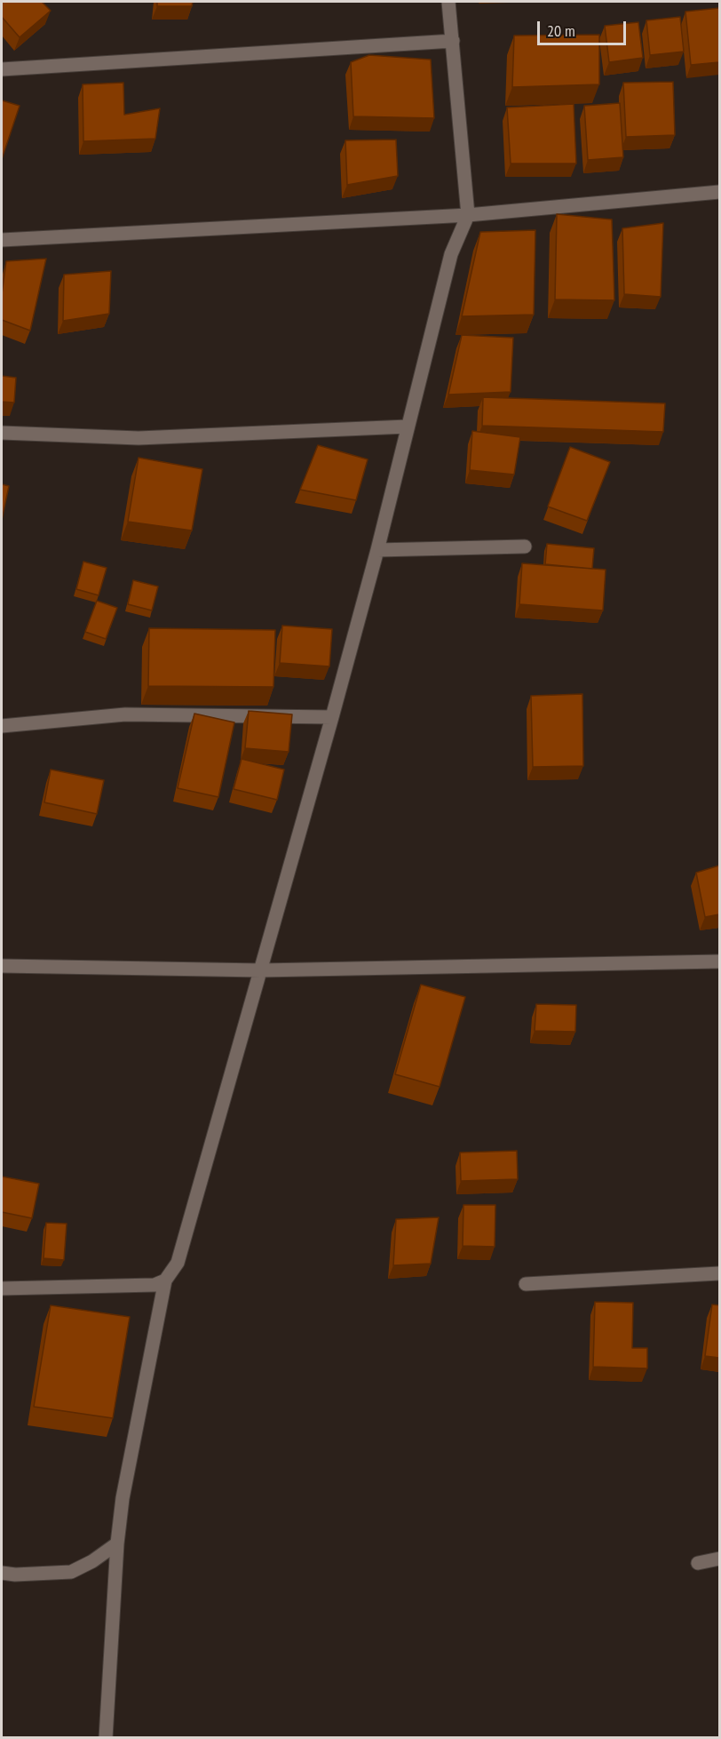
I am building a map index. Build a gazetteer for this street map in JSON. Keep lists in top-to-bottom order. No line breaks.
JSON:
{"scale_bar":"20 m"}
